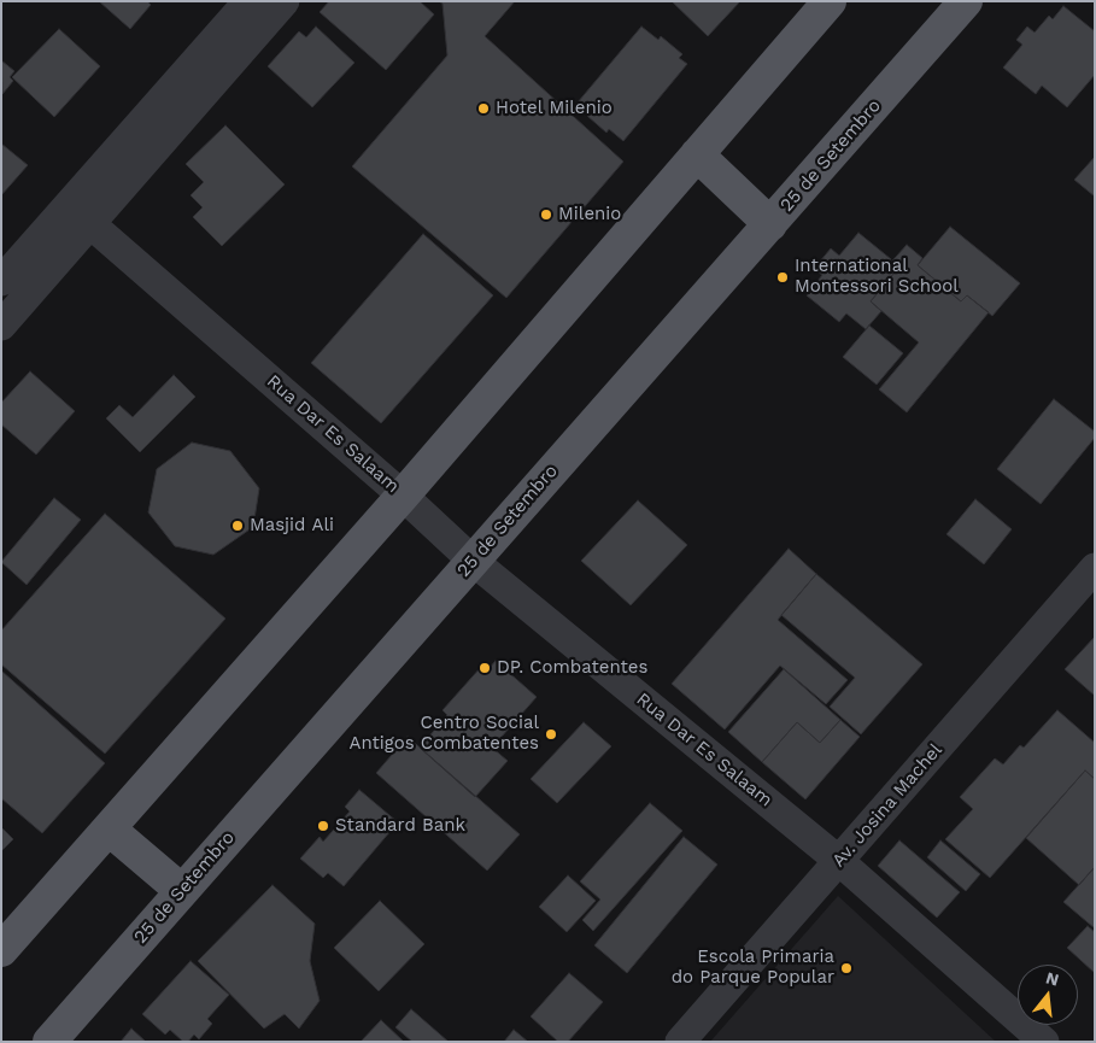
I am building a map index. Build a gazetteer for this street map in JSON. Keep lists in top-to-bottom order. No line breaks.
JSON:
{"streets":{"main road":["25 de Setembro"],"street":["Rua Dar Es Salaam","Av. Josina Machel"]},"crossings":[["25 de Setembro","Rua Dar Es Salaam"],["Rua Dar Es Salaam","Av. Josina Machel"]],"places":["Hotel Milenio","Milenio","International Montessori School","Masjid Ali","DP. Combatentes","Centro Social Antigos Combatentes","Standard Bank","Escola Primaria do Parque Popular"],"north":"top"}
